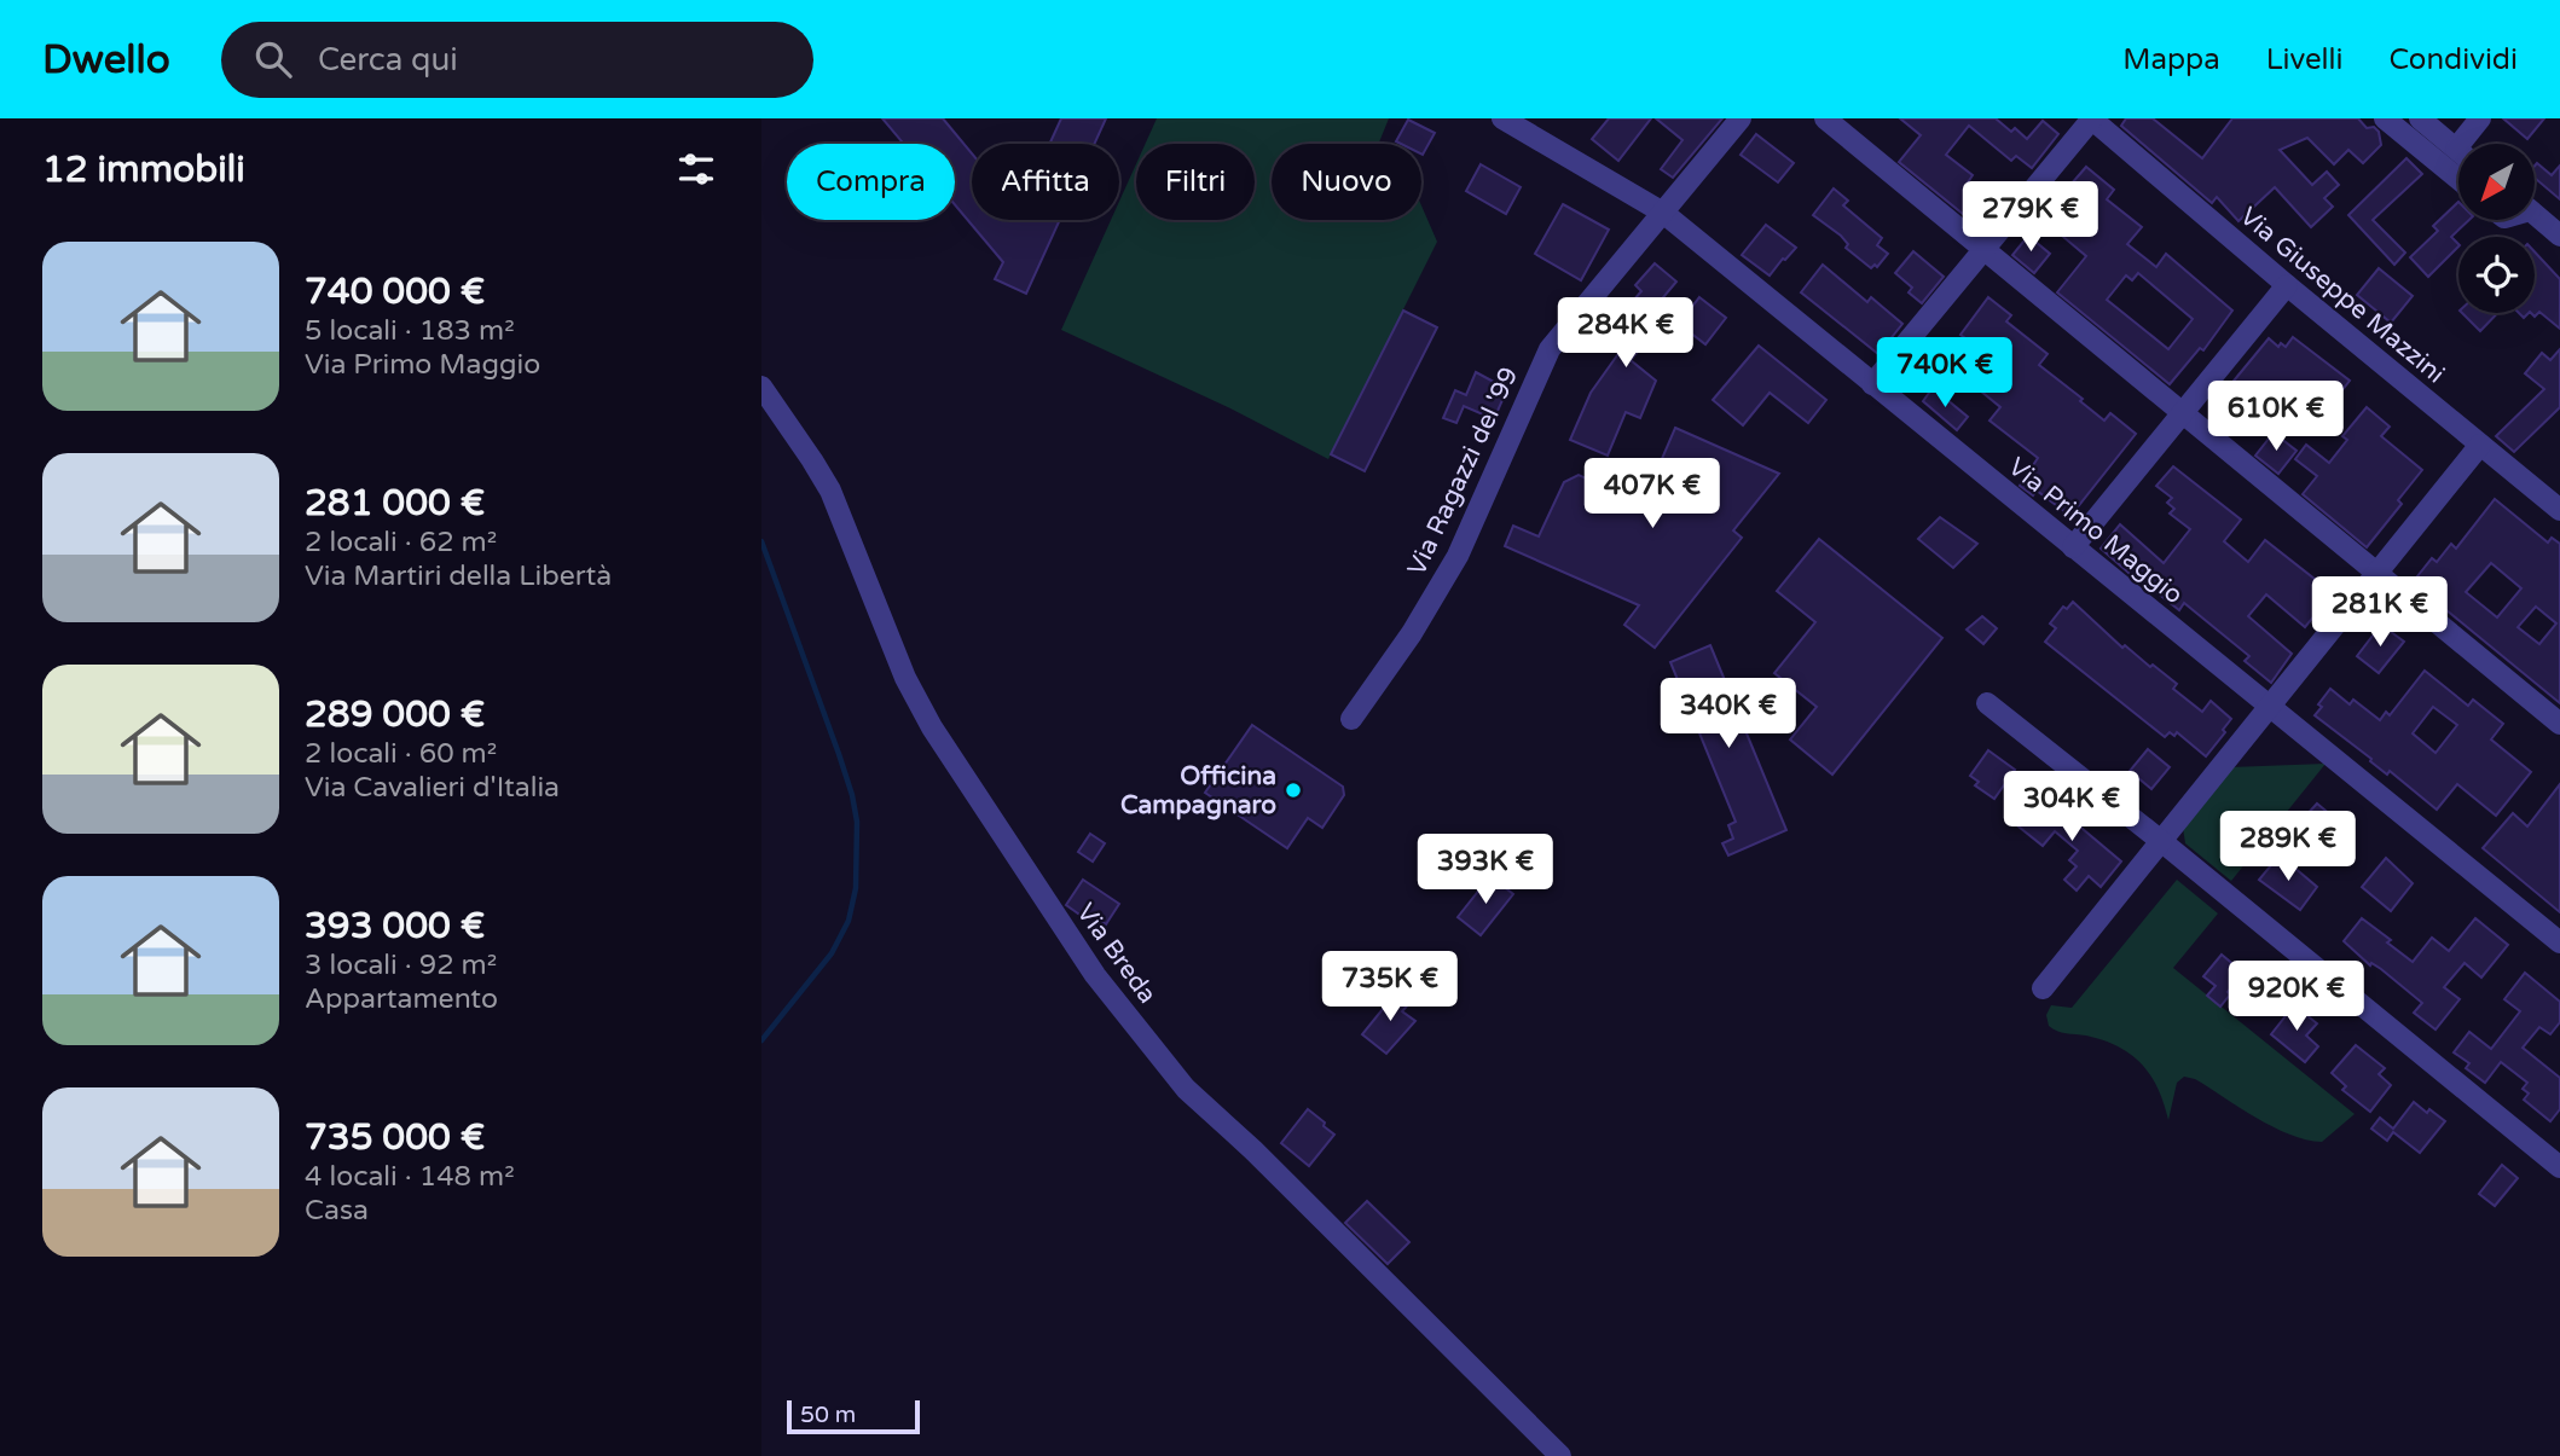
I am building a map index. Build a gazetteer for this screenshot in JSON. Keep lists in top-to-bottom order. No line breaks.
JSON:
{"streets":{"street":["Via Giuseppe Mazzini","Via Ragazzi del '99","Via Primo Maggio","Via Breda"]},"crossings":[["Via Ragazzi del '99","Via Primo Maggio"]],"places":["Officina Campagnaro"],"scale_bar":"50 m","north":"bottom left","page":{"header":"Dwello","search":"Cerca qui","nav":["Mappa","Livelli","Condividi"],"heading":"12 immobili","chip":["Compra","Affitta","Filtri","Nuovo"],"price":["279K €","284K €","740K €","610K €","407K €","281K €","340K €","304K €","289K €","393K €","735K €","920K €"],"list":[{"name":"740 000 €","note":"5 locali · 183 m² · Via Primo Maggio"},{"name":"281 000 €","note":"2 locali · 62 m² · Via Martiri della Libertà"},{"name":"289 000 €","note":"2 locali · 60 m² · Via Cavalieri d'Italia"},{"name":"393 000 €","note":"3 locali · 92 m² · Appartamento"},{"name":"735 000 €","note":"4 locali · 148 m² · Casa"}],"scale":"50 m"}}
